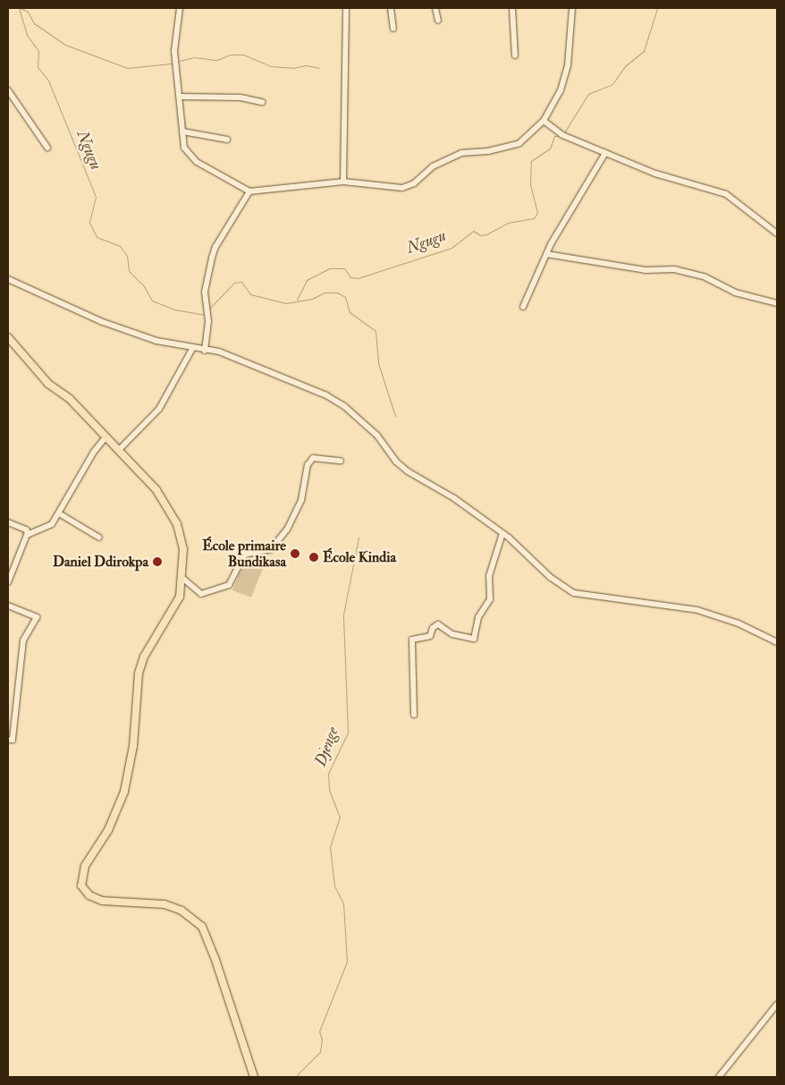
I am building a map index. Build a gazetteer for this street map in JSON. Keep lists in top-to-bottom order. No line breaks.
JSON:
{"water":["Ngugu","Djenge"],"places":["École primaire Bundikasa","École Kindia","Daniel Ddirokpa"]}
